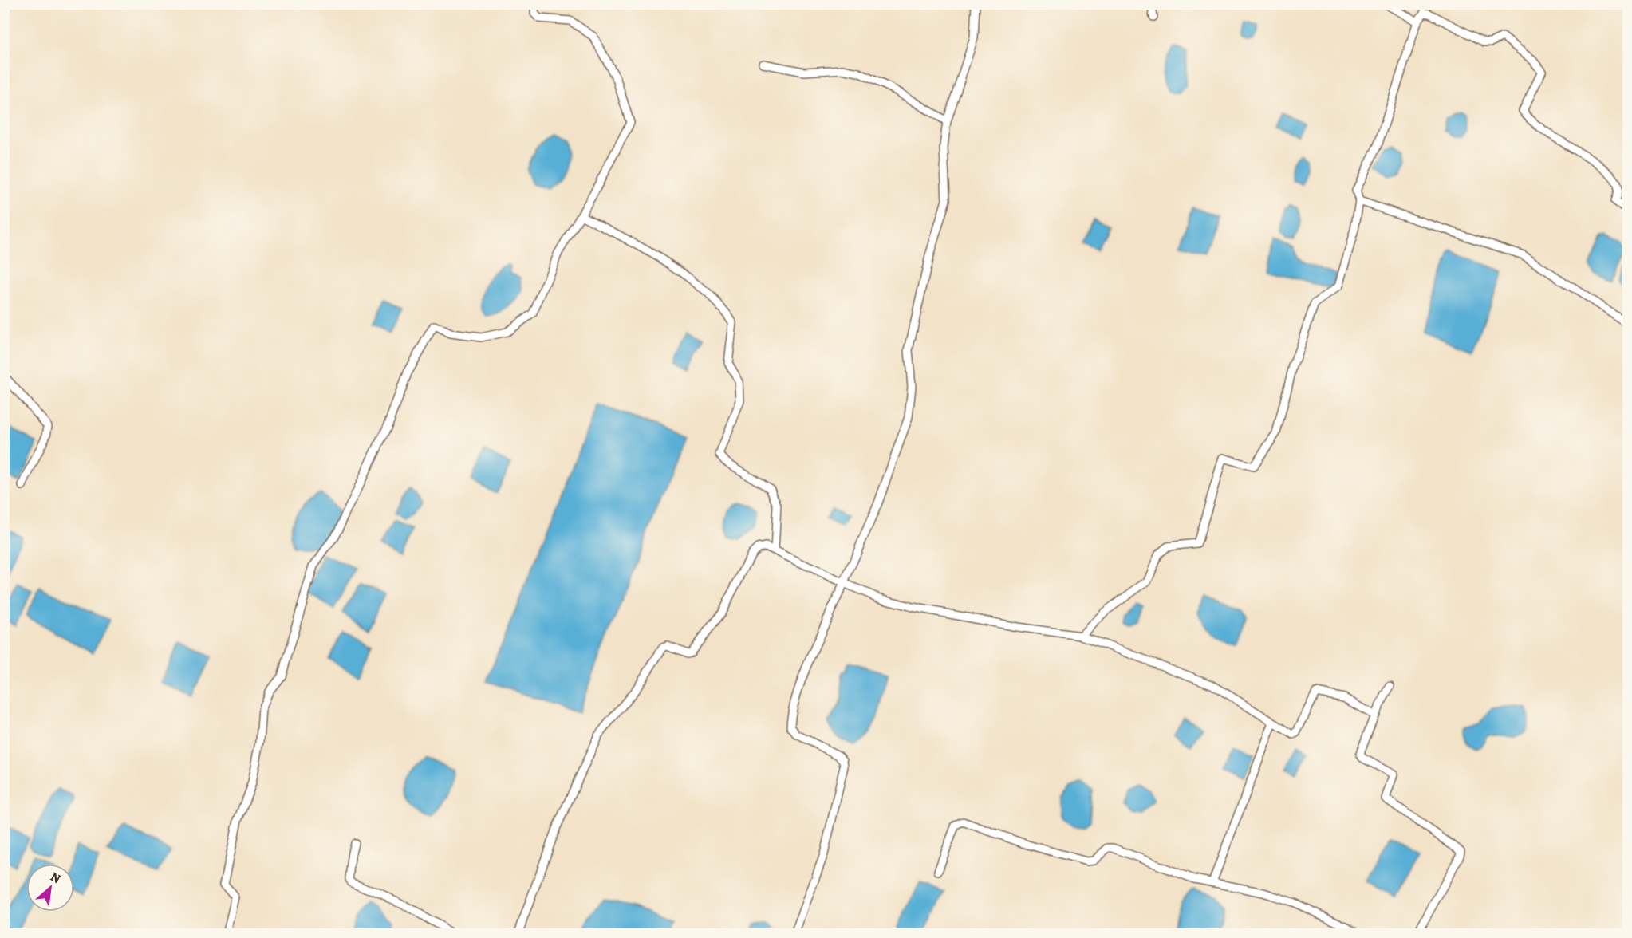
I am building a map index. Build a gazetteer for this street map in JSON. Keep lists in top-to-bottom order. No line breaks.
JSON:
{"north":"top right"}
